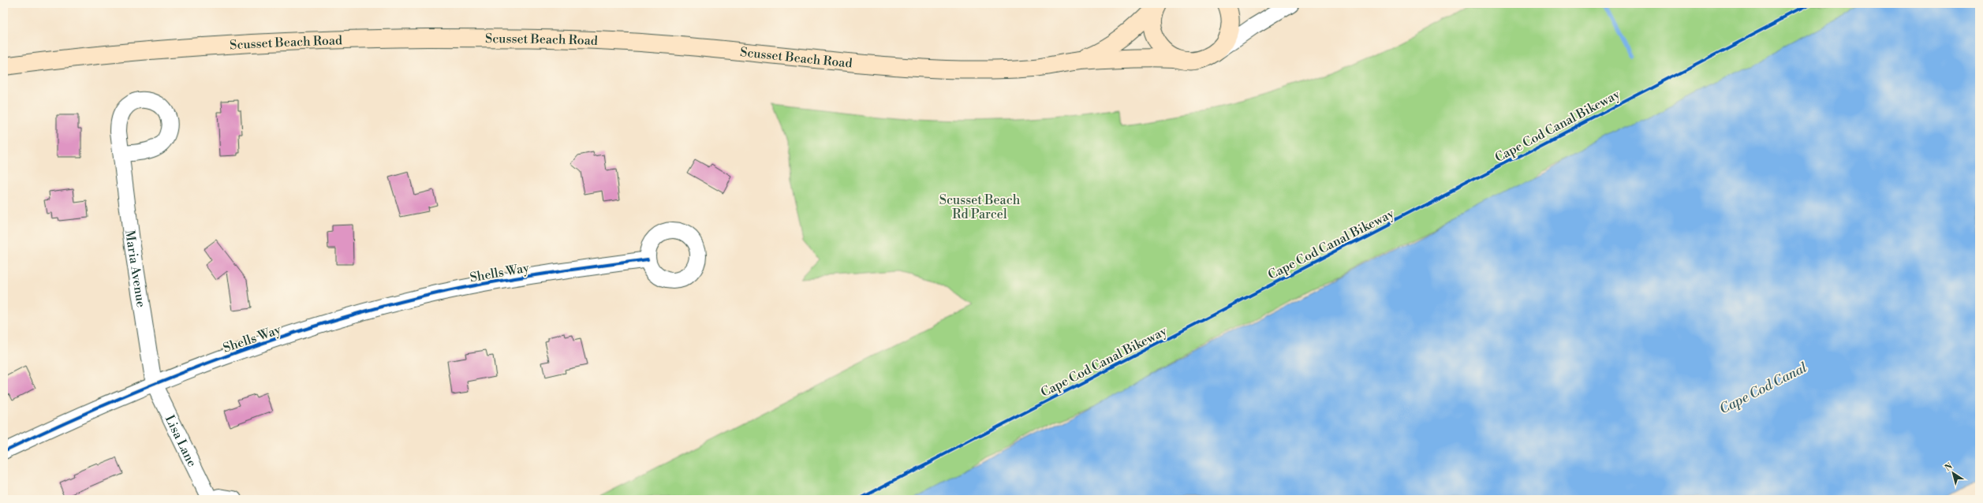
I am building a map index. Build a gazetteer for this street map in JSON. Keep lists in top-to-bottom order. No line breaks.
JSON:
{"streets":{"main road":["Scusset Beach Road"],"street":["Maria Avenue","Shells Way","Lisa Lane"],"cycle path":["Cape Cod Canal Bikeway"]},"crossings":[["Maria Avenue","Shells Way"],["Maria Avenue","Lisa Lane"],["Shells Way","Lisa Lane"]],"water":["Cape Cod Canal"],"parks":["Scusset Beach Rd Parcel"],"north":"top left"}
